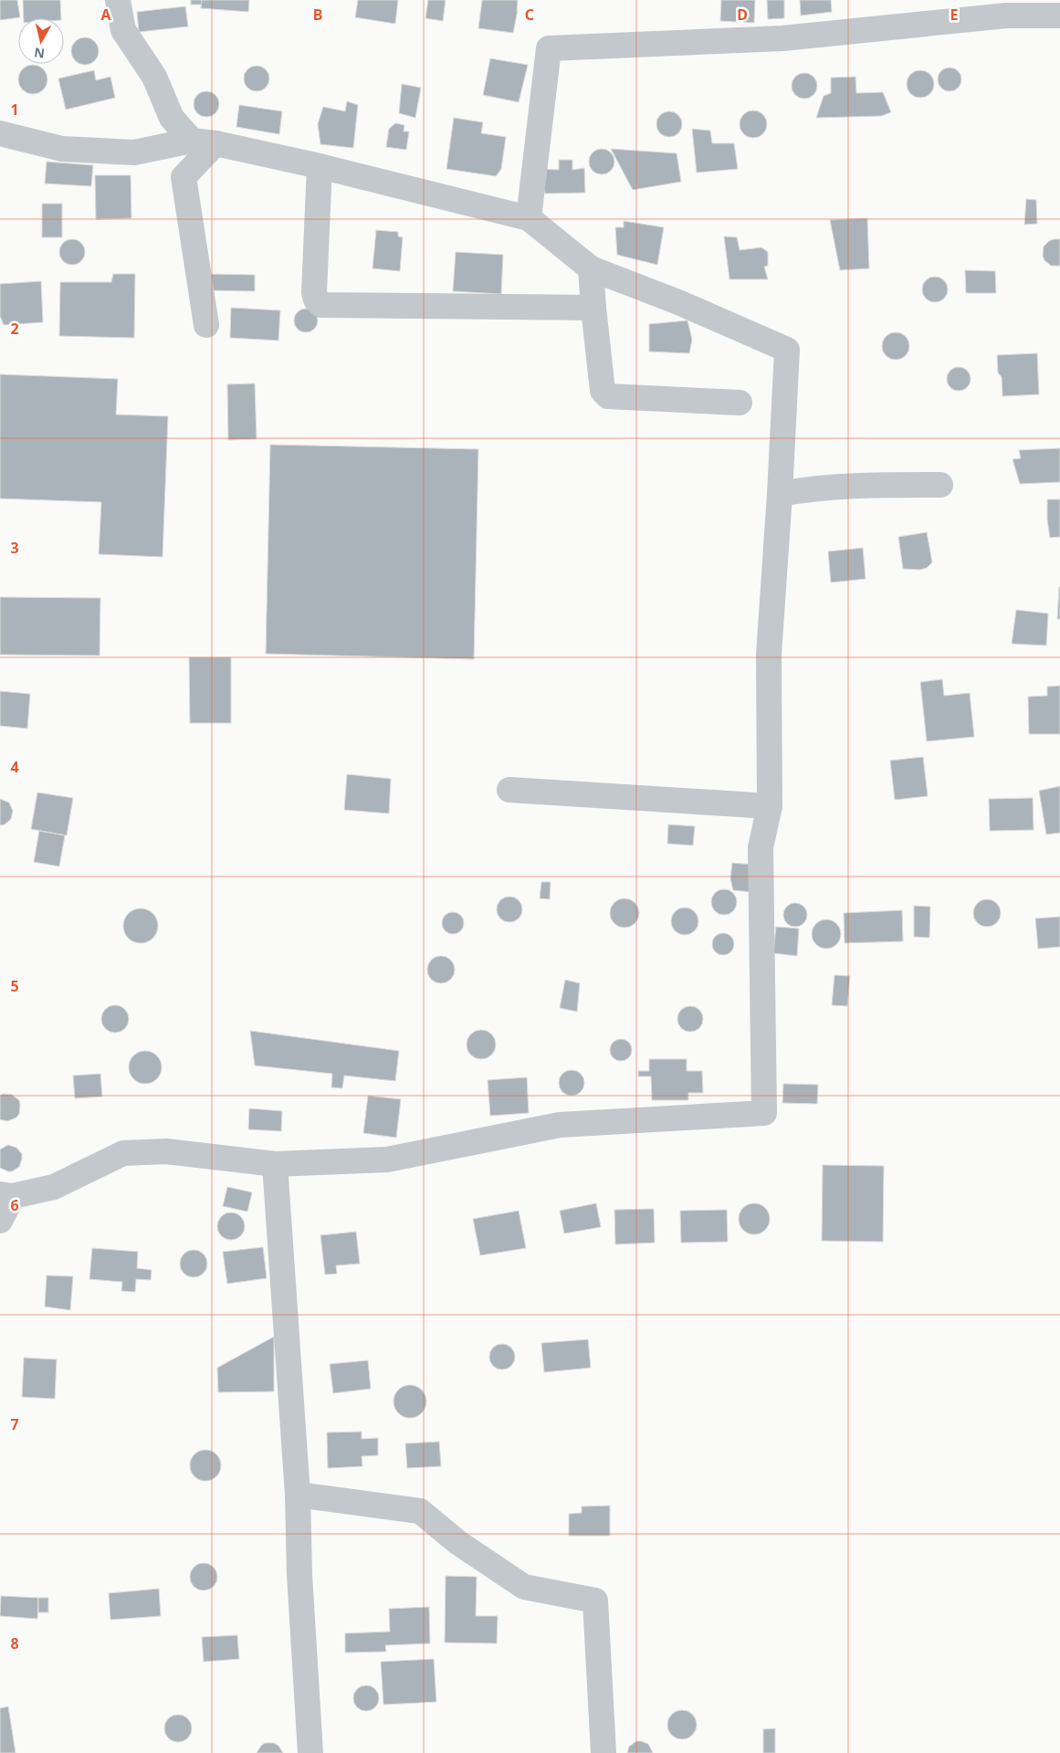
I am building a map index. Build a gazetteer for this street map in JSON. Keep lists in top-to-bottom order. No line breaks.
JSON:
{"north":"bottom","grid":{"columns":["A","B","C","D","E"],"rows":["1","2","3","4","5","6","7","8"]}}
